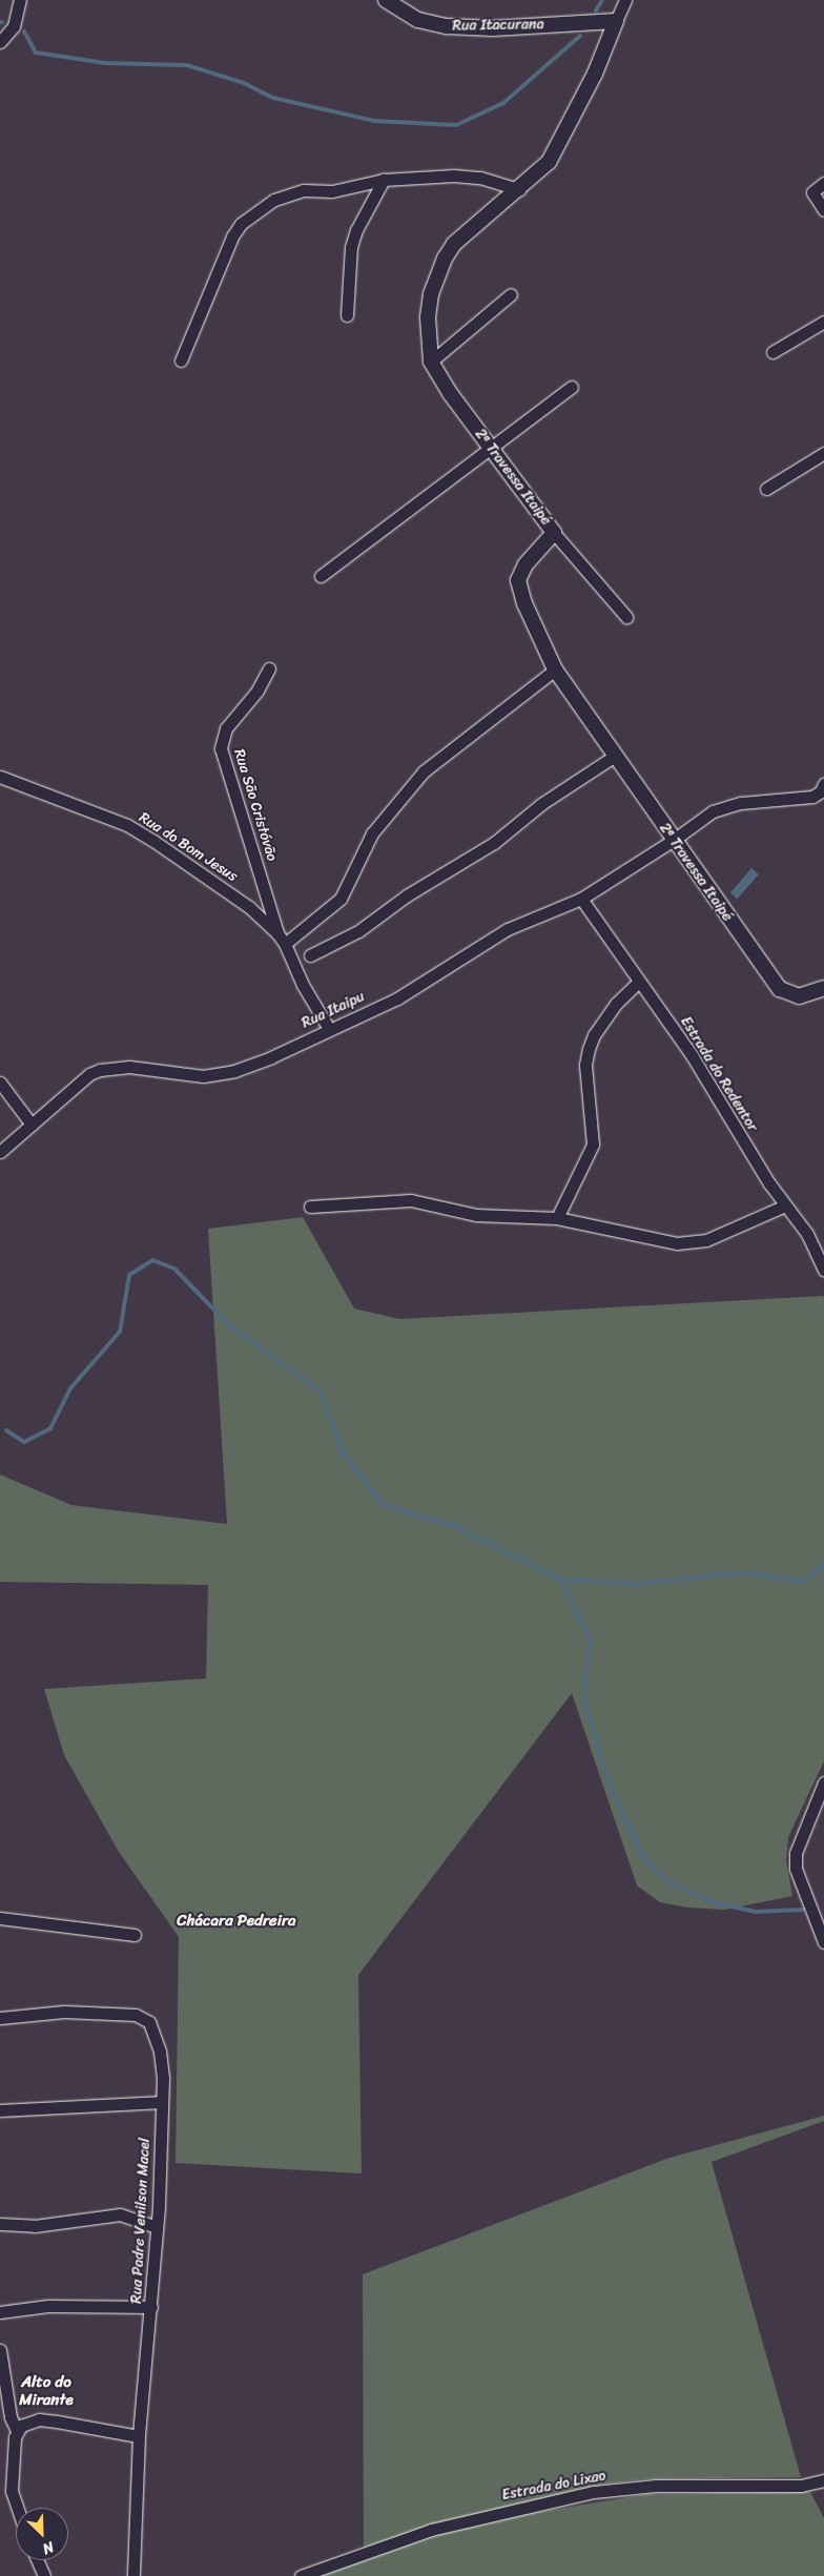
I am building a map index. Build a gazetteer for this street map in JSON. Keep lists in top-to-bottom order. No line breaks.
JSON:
{"streets":{"street":["Rua Itacurana","2ª Travessa Itaipé","Rua São Cristóvão","Rua do Bom Jesus","Rua Itaipu","Estrada do Redentor","Rua Padre Venilson Macel","Estrada do Lixao"]},"crossings":[["2ª Travessa Itaipé","Rua Itaipu"],["Rua São Cristóvão","Rua do Bom Jesus"],["Rua do Bom Jesus","Rua Itaipu"],["Rua Itaipu","Estrada do Redentor"]],"districts":["Chácara Pedreira","Alto do Mirante"],"north":"bottom right"}
